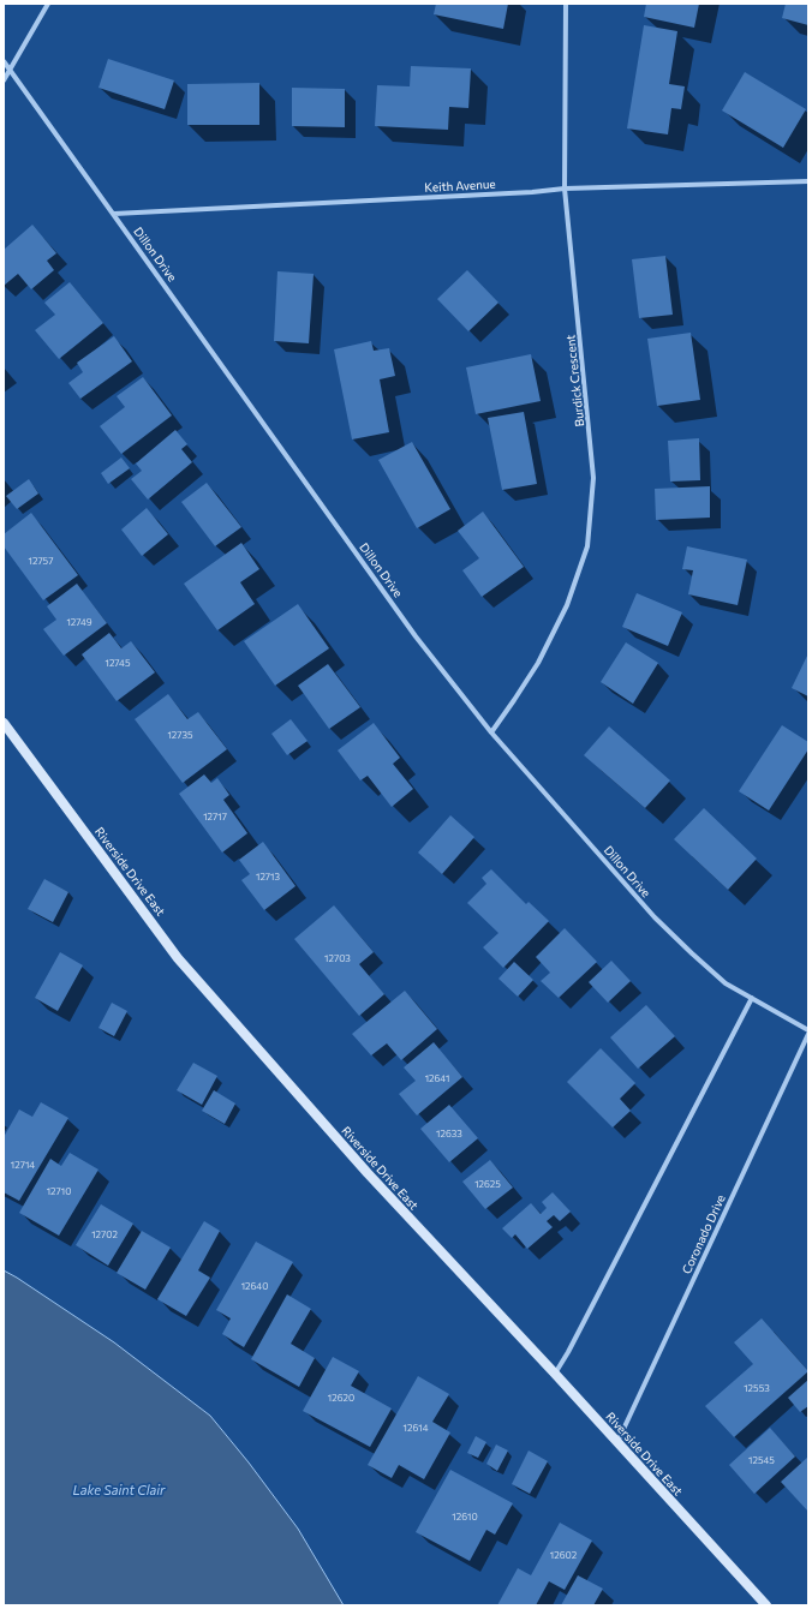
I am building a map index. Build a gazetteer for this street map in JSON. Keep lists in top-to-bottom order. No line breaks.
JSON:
{"streets":{"main road":["Riverside Drive East"],"street":["Keith Avenue","Dillon Drive","Burdick Crescent","Coronado Drive"]},"crossings":[["Keith Avenue","Dillon Drive"],["Keith Avenue","Burdick Crescent"],["Dillon Drive","Burdick Crescent"],["Riverside Drive East","Coronado Drive"]],"water":["Lake Saint Clair"],"house_numbers":["12757","12749","12745","12735","12717","12713","12703","12641","12633","12714","12625","12710","12702","12640","12553","12620","12614","12545","12610","12602"]}
